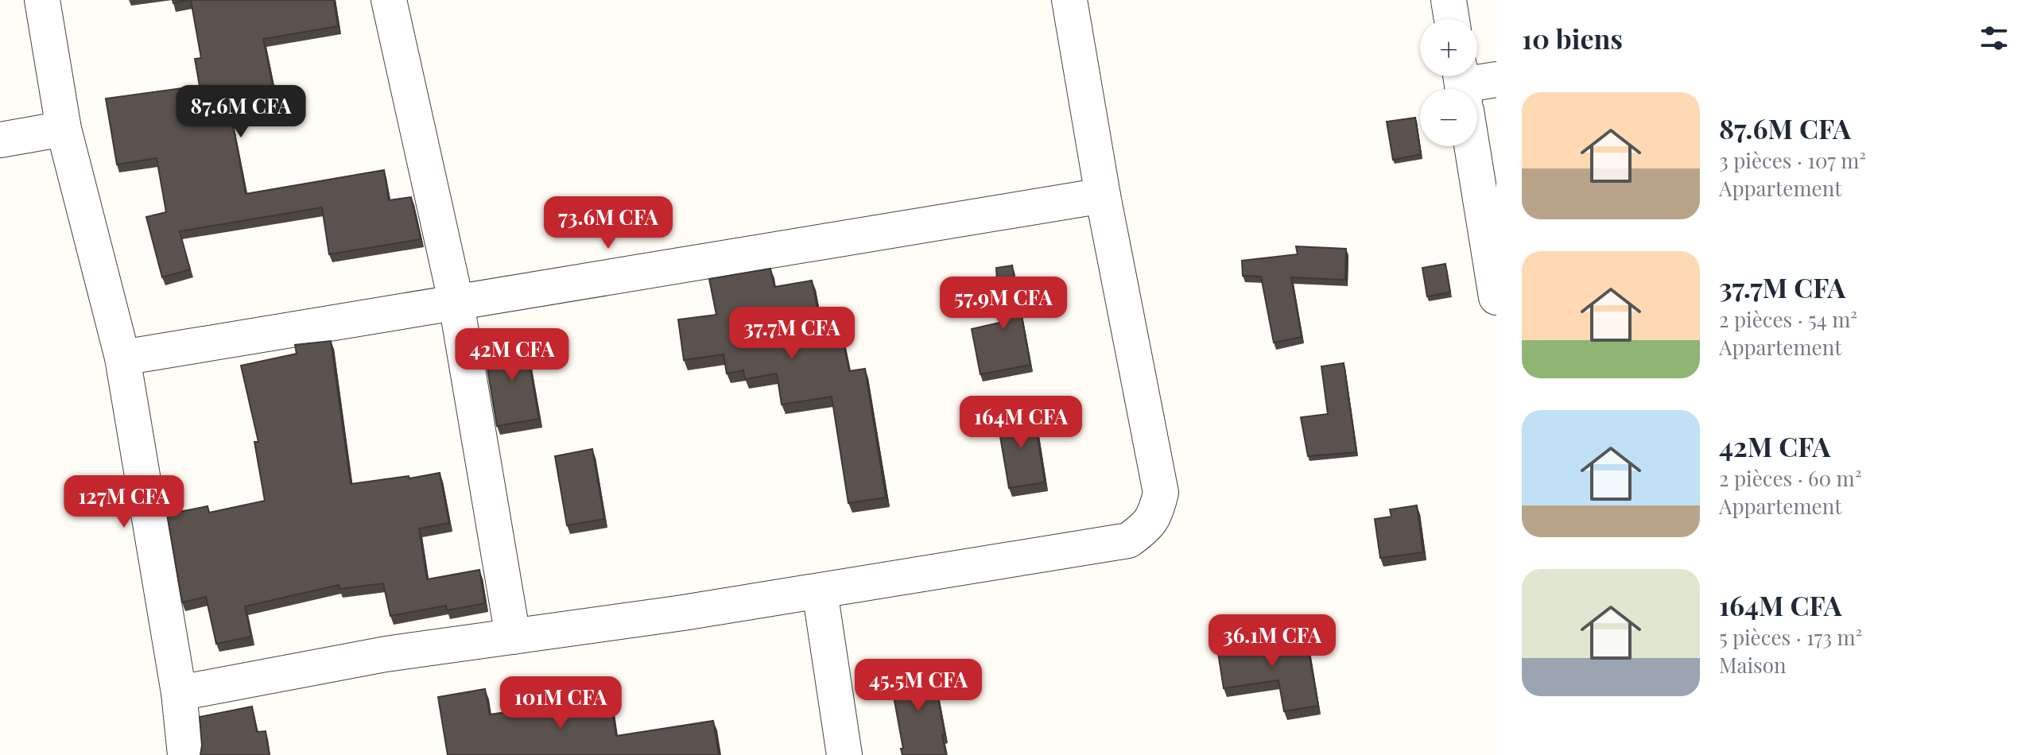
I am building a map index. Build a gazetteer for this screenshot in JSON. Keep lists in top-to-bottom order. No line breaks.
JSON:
{"page":{"heading":"10 biens","map_buttons":["+","−"],"list":[{"name":"87.6M CFA","note":"3 pièces · 107 m² · Appartement"},{"name":"37.7M CFA","note":"2 pièces · 54 m² · Appartement"},{"name":"42M CFA","note":"2 pièces · 60 m² · Appartement"},{"name":"164M CFA","note":"5 pièces · 173 m² · Maison"}],"price":["87.6M CFA","73.6M CFA","57.9M CFA","37.7M CFA","42M CFA","164M CFA","127M CFA","36.1M CFA","45.5M CFA","101M CFA"]}}
